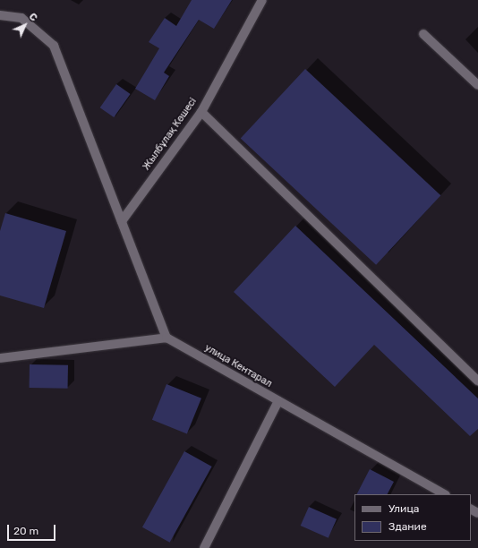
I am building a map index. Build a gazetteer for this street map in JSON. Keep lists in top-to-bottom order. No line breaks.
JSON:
{"streets":{"street":["Жылбұлақ Көшесі","улица Кентарал"]},"legend":["Улица","Здание"],"scale_bar":"20 m","north":"top right"}
